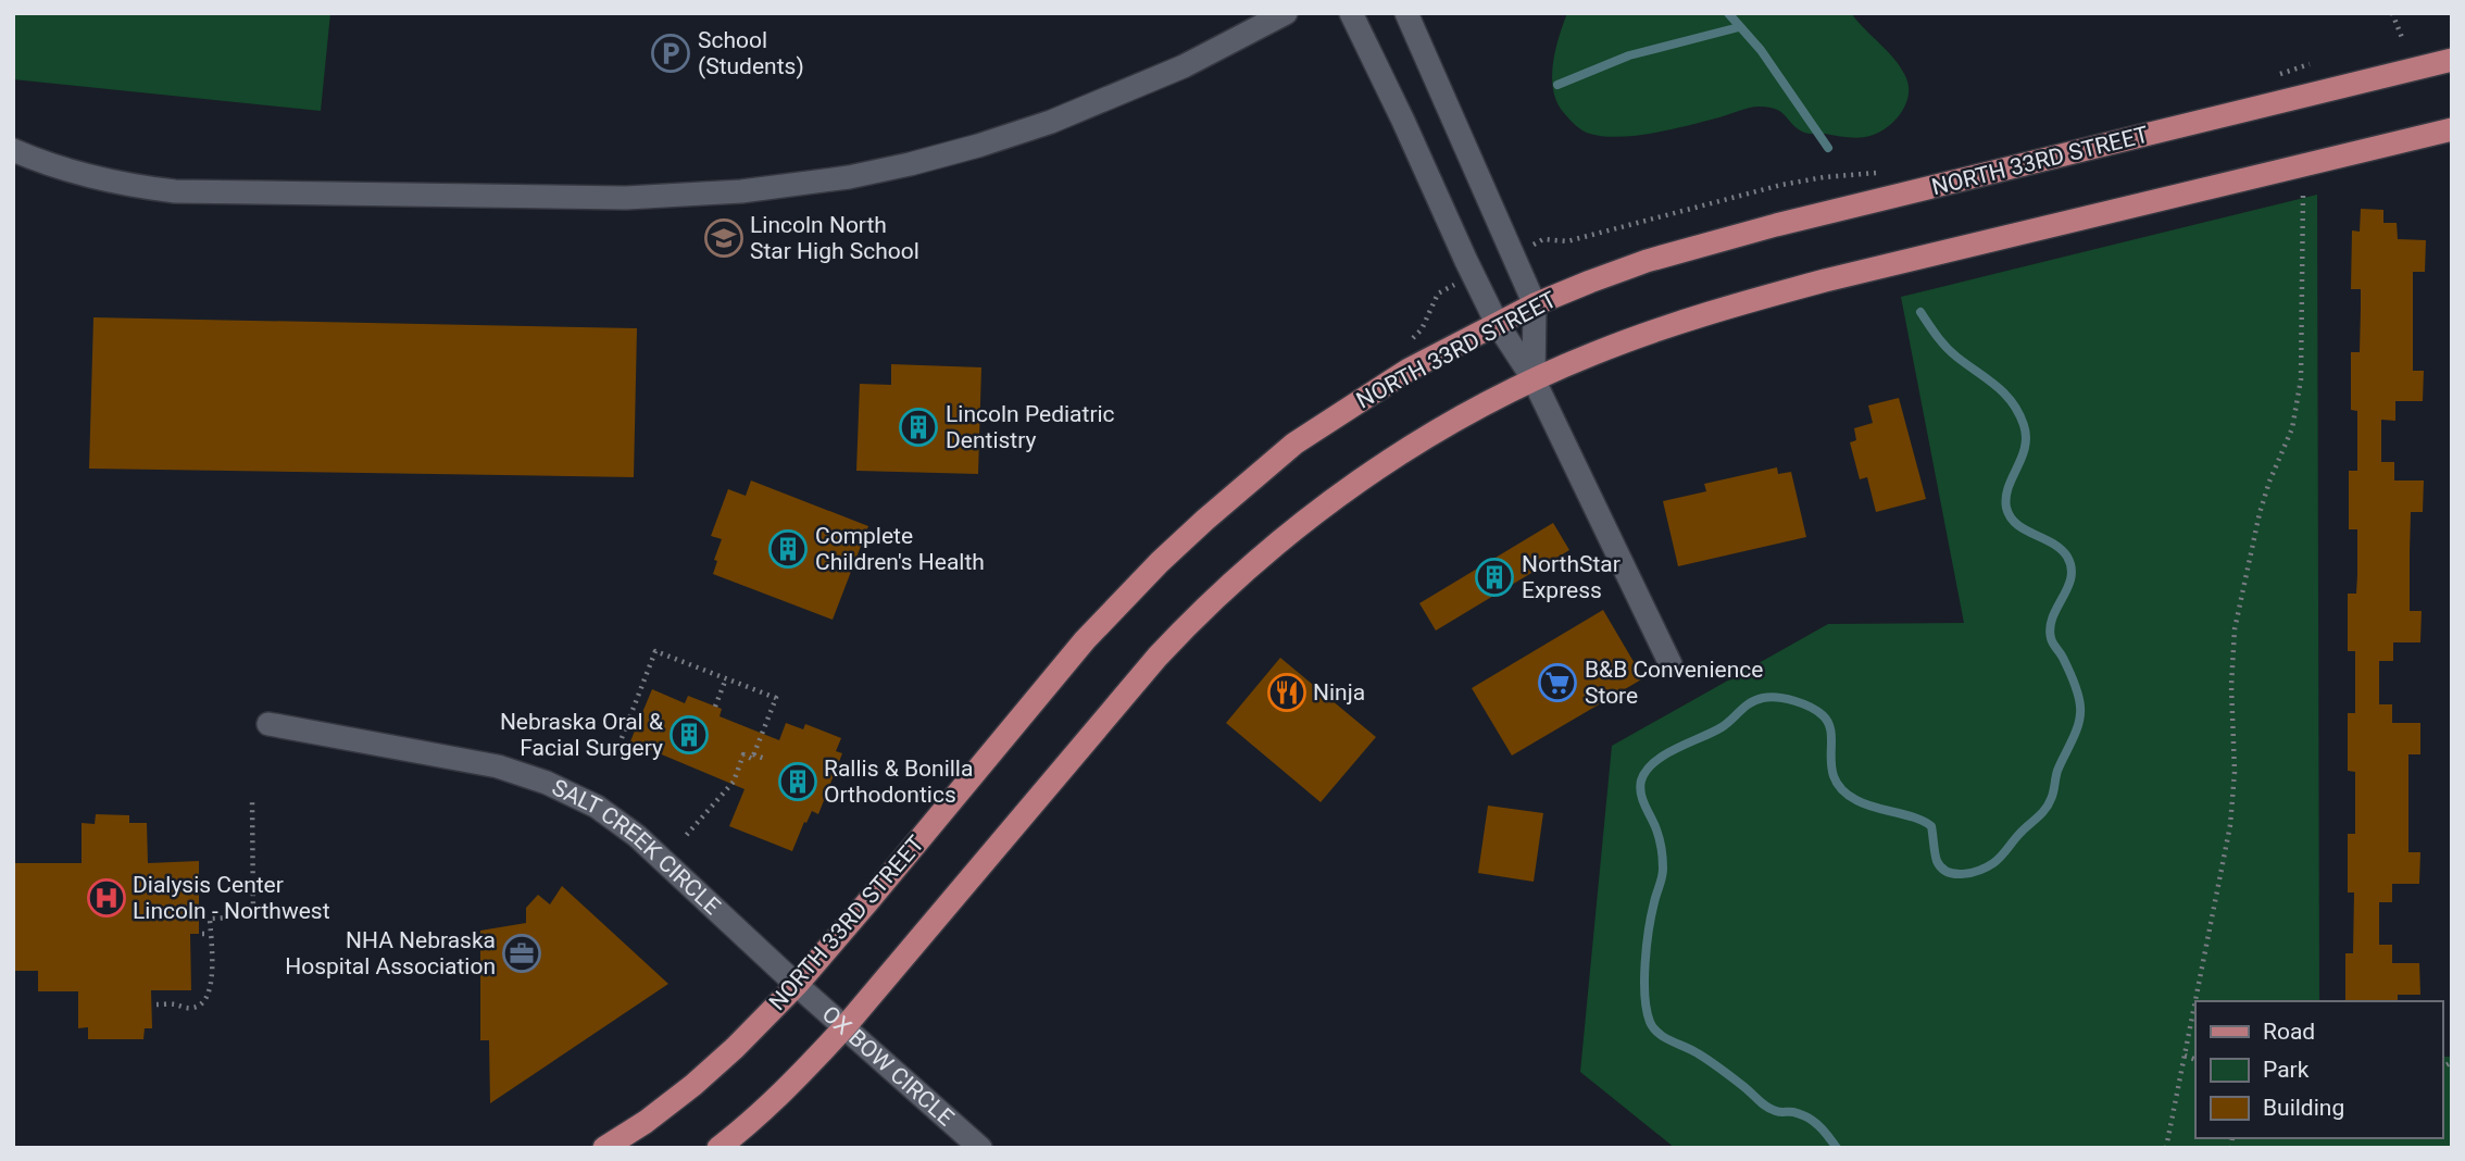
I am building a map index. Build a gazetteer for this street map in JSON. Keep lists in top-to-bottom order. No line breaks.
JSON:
{"streets":{"main road":["NORTH 33RD STREET"],"street":["SALT CREEK CIRCLE","OX BOW CIRCLE"]},"crossings":[["NORTH 33RD STREET","SALT CREEK CIRCLE"],["NORTH 33RD STREET","OX BOW CIRCLE"],["SALT CREEK CIRCLE","OX BOW CIRCLE"]],"places":{"parking":["School (Students)"],"school or university":["Lincoln North Star High School"],"building":["Lincoln Pediatric Dentistry","Complete Children's Health","NorthStar Express","Nebraska Oral & Facial Surgery","Rallis & Bonilla Orthodontics"],"supermarket":["B&B Convenience Store"],"restaurant":["Ninja"],"hospital":["Dialysis Center Lincoln - Northwest"],"office":["NHA Nebraska Hospital Association"]},"legend":["Road","Park","Building"]}
